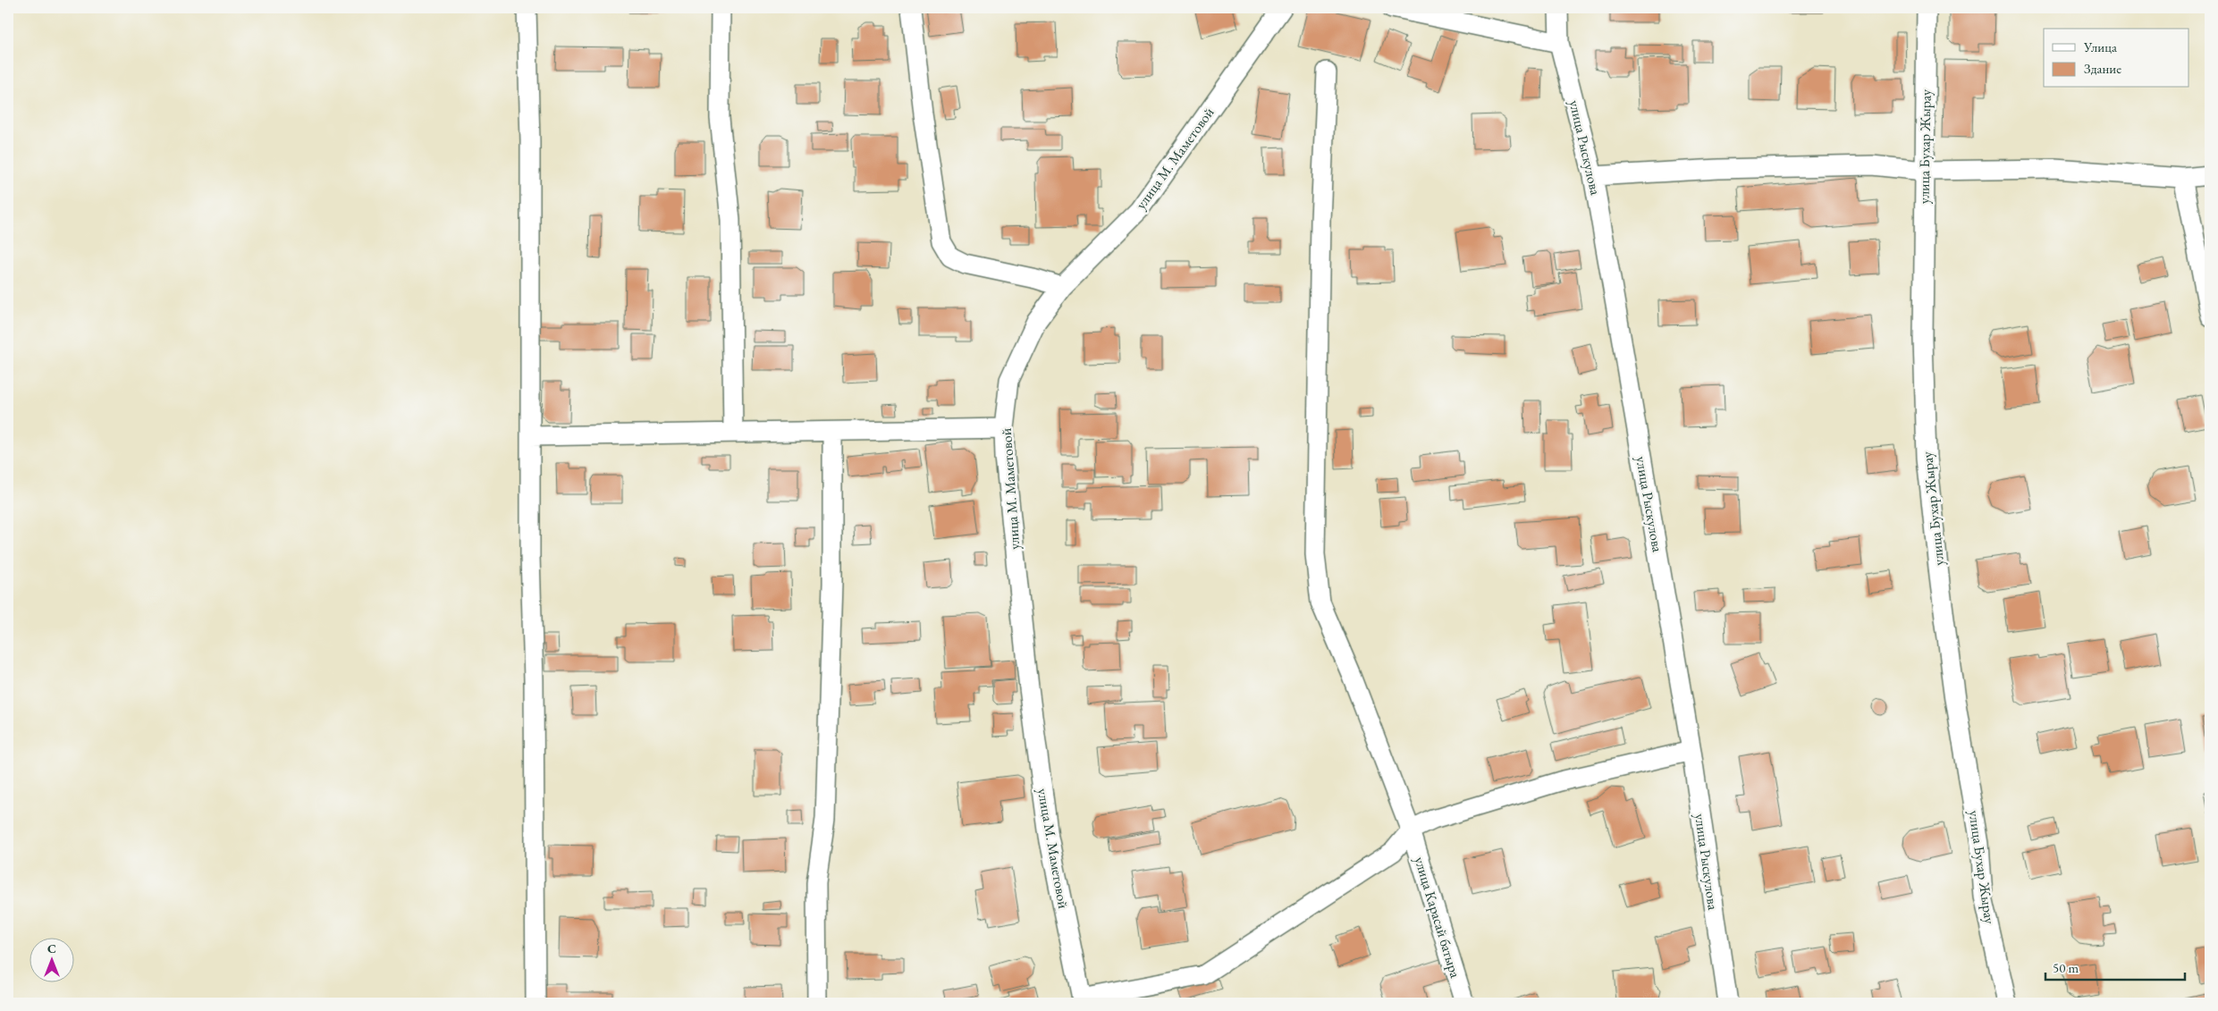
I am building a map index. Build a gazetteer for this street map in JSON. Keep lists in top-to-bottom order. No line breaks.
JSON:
{"streets":{"street":["улица Бухар Жырау","улица Рыскулова","улица М. Маметовой","улица Карасай батыра"]},"legend":["Улица","Здание"],"scale_bar":"50 m","north":"top"}
